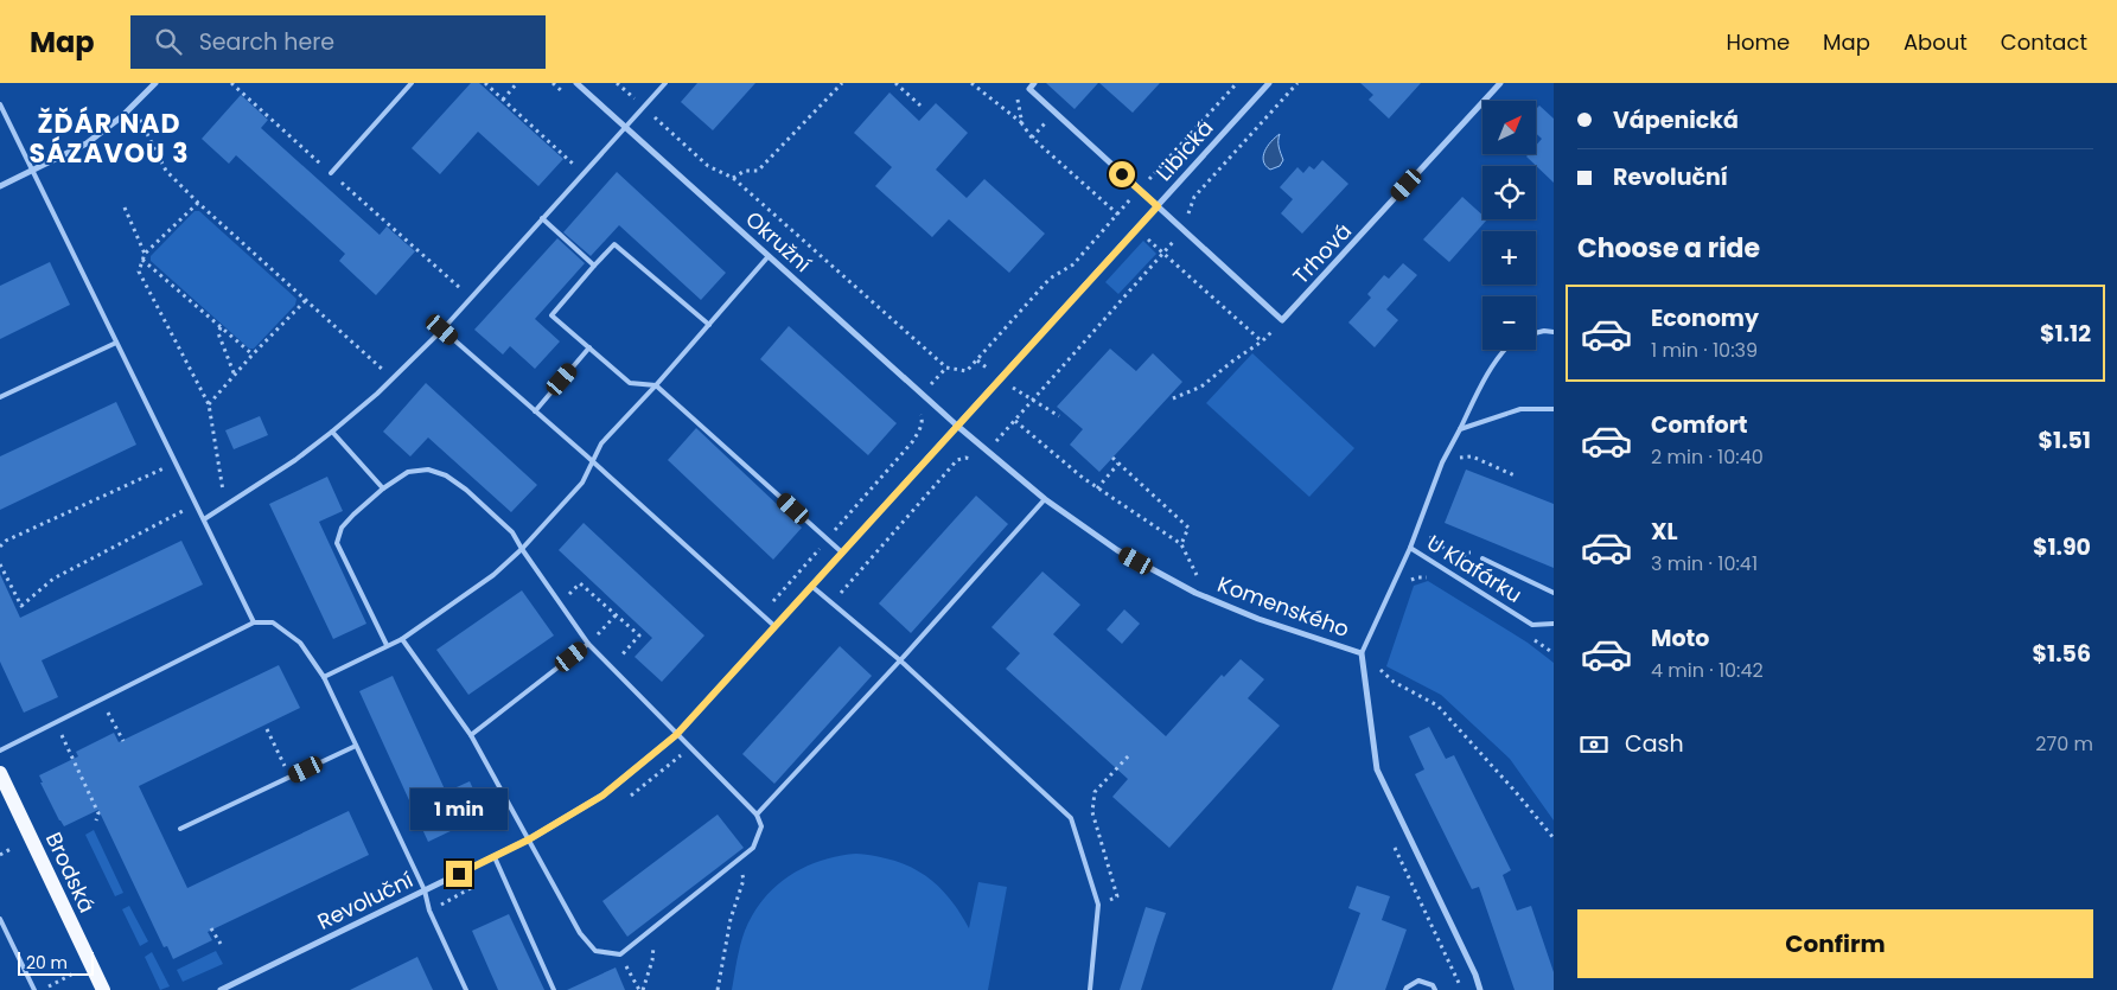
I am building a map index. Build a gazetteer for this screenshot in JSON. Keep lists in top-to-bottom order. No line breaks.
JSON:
{"streets":{"main road":["Brodská"],"street":["Libická","Okružní","Trhová","Komenského","Revoluční"],"lane":["U Klafárku"]},"crossings":[["Libická","Okružní"],["Libická","Trhová"],["Libická","Komenského"],["Libická","Revoluční"],["Okružní","Komenského"],["Okružní","Revoluční"],["U Klafárku","Komenského"],["Komenského","Revoluční"]],"districts":["ŽĎÁR NAD SÁZAVOU 3"],"scale_bar":"20 m","north":"top right","page":{"header":"Map","search":"Search here","nav":["Home","Map","About","Contact"],"banner":["Vápenická","Revoluční"],"map_buttons":["+","−"],"heading":"Choose a ride","list":[{"name":"Economy","note":"1 min · 10:39","value":"$1.12"},{"name":"Comfort","note":"2 min · 10:40","value":"$1.51"},{"name":"XL","note":"3 min · 10:41","value":"$1.90"},{"name":"Moto","note":"4 min · 10:42","value":"$1.56"}],"pay":["Cash","270 m"],"bubble":"1 min","buttons":"Confirm","scale":"20 m"}}
